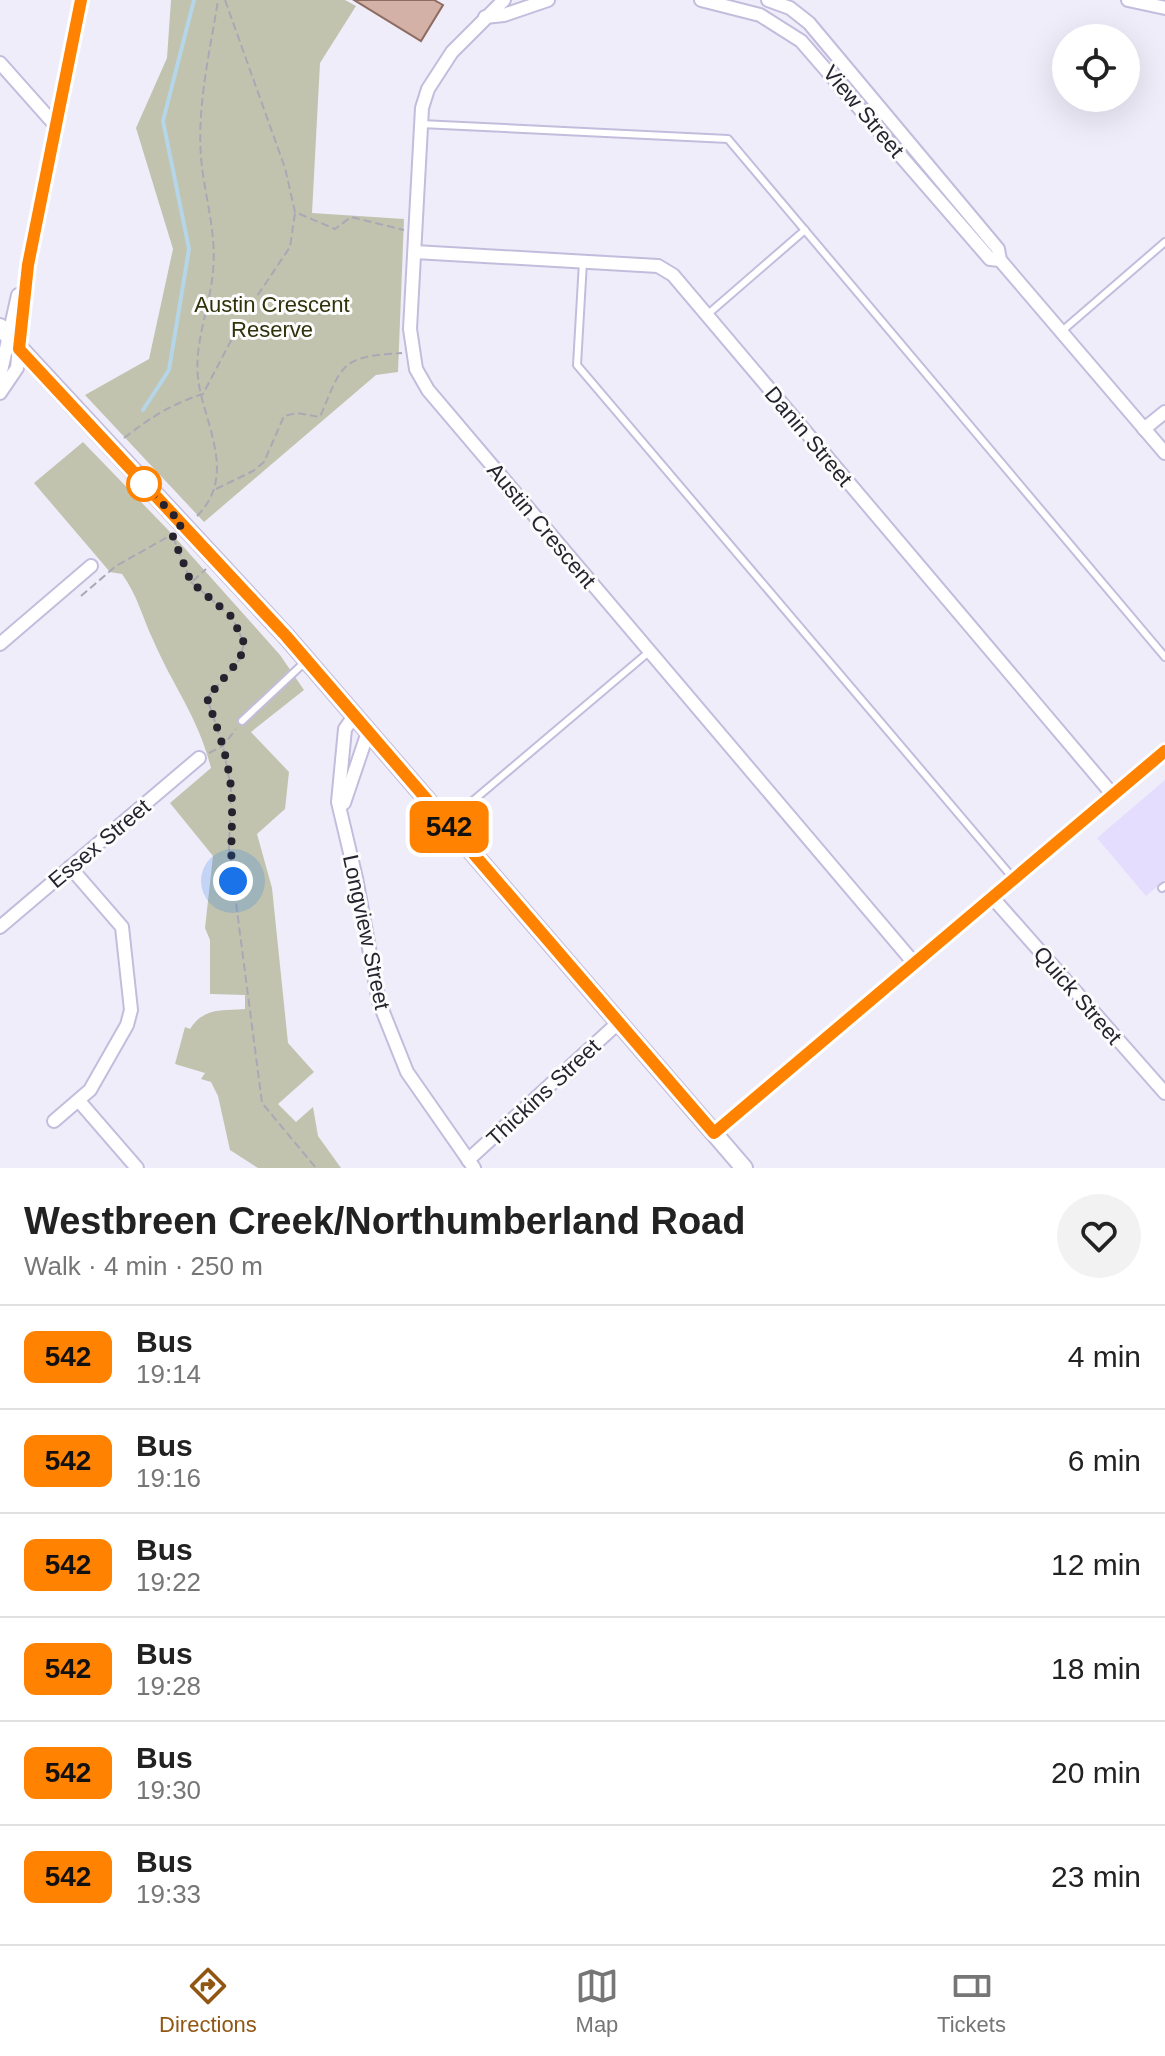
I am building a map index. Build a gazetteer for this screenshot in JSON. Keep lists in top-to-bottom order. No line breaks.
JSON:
{"streets":{"street":["View Street","Danin Street","Austin Crescent","Essex Street","Longview Street","Quick Street","Thickins Street"]},"crossings":[["Danin Street","Austin Crescent"],["Longview Street","Thickins Street"]],"parks":["Austin Crescent Reserve"],"lines":["bus line 542"],"page":{"on_map":"542","heading":["Westbreen Creek/Northumberland Road","Walk · 4 min · 250 m"],"list":[{"mark":"542","name":"Bus","note":"19:14","value":"4 min"},{"mark":"542","name":"Bus","note":"19:16","value":"6 min"},{"mark":"542","name":"Bus","note":"19:22","value":"12 min"},{"mark":"542","name":"Bus","note":"19:28","value":"18 min"},{"mark":"542","name":"Bus","note":"19:30","value":"20 min"},{"mark":"542","name":"Bus","note":"19:33","value":"23 min"}],"tabs":["Directions","Map","Tickets"]}}
